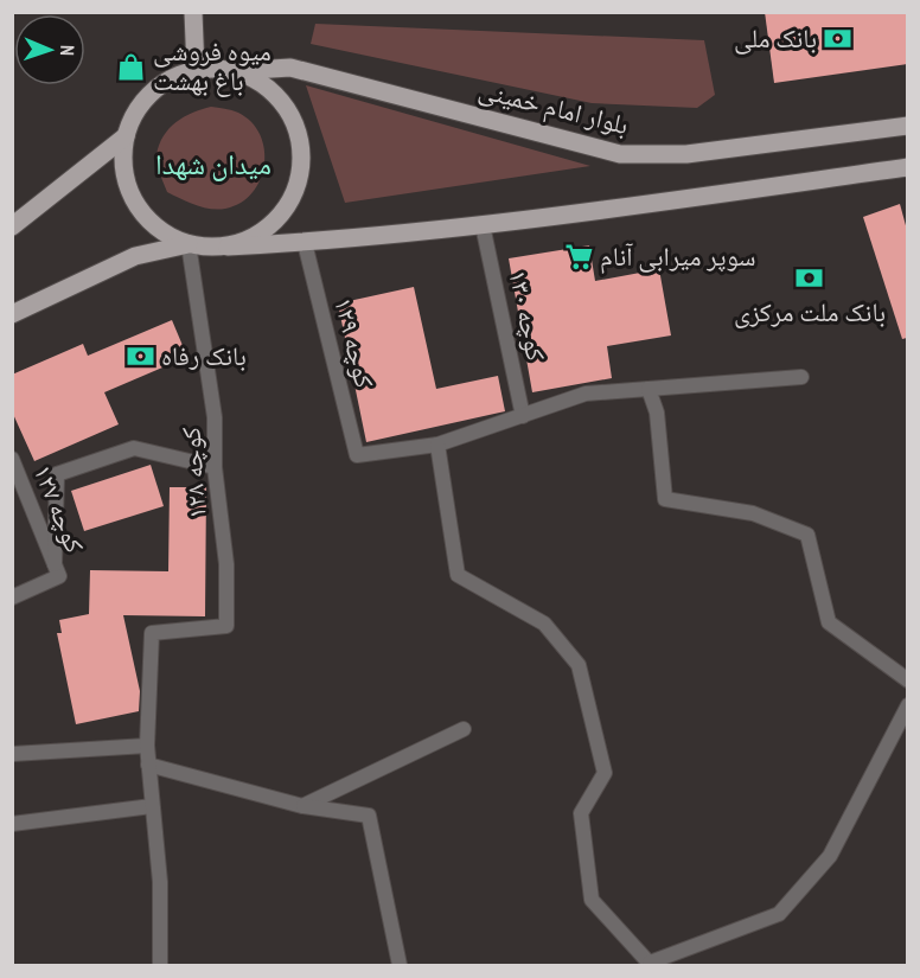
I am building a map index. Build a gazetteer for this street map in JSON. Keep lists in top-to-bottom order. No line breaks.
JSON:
{"streets":{"main road":["بلوار امام خمینی"],"street":["کوچه ۱۳۰","کوچه ۱۲۹","کوچه ۱۲۸","کوچه ۱۲۷"]},"crossings":[["بلوار امام خمینی","کوچه ۱۲۸"]],"districts":["میدان شهدا"],"places":{"bank":["بانک ملی","بانک ملت مرکزی","بانک رفاه"],"shop":["میوه فروشی باغ بهشت"],"supermarket":["سوپر میرابی آنام"]},"north":"right"}
